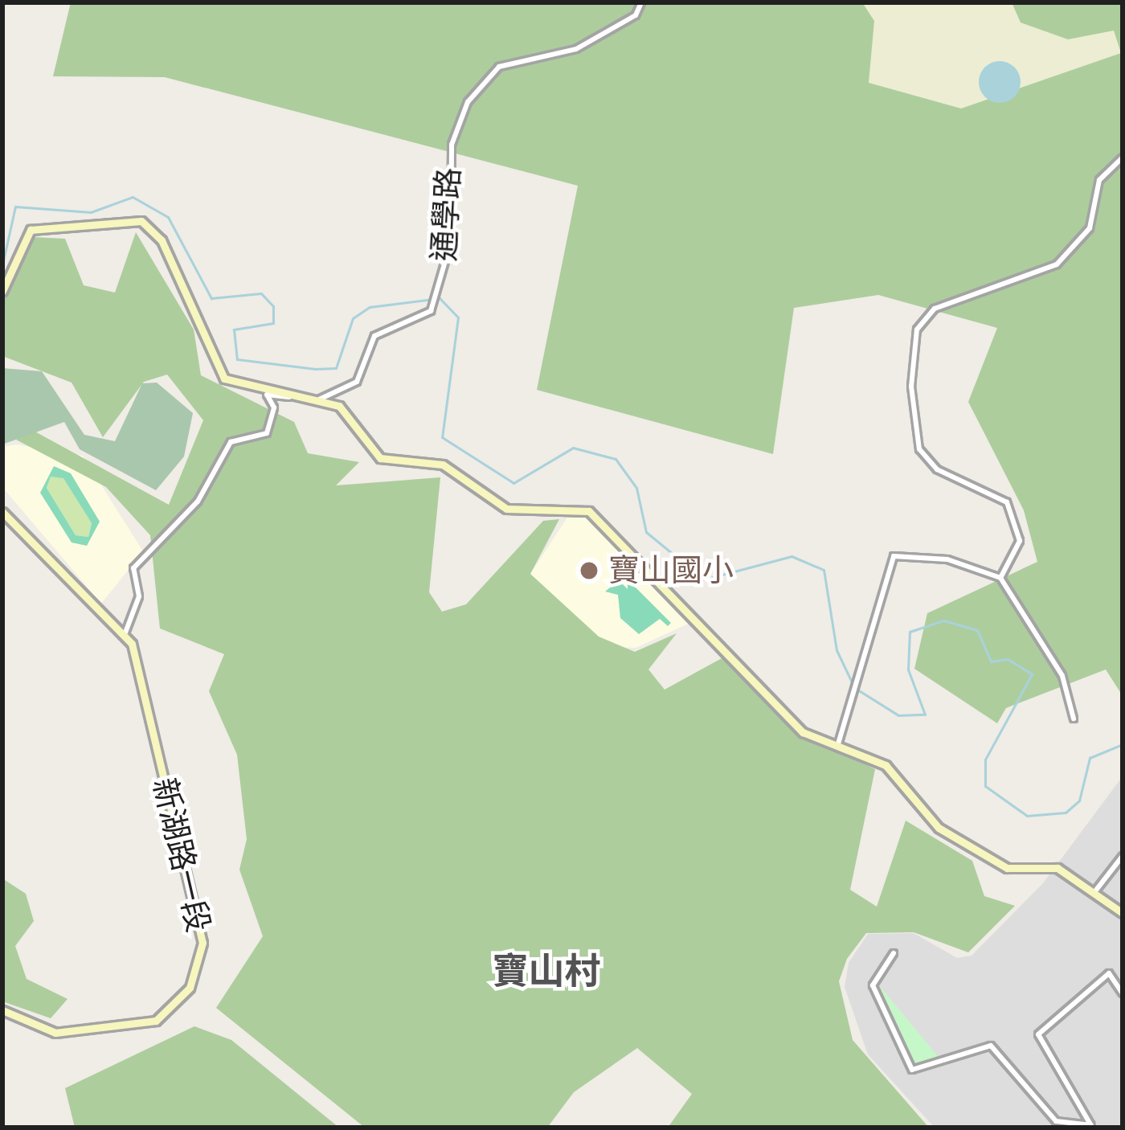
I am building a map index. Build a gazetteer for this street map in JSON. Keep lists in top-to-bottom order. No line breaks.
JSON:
{"streets":{"street":["通學路","新湖路一段"]},"districts":["寶山村"],"places":["寶山國小"]}
